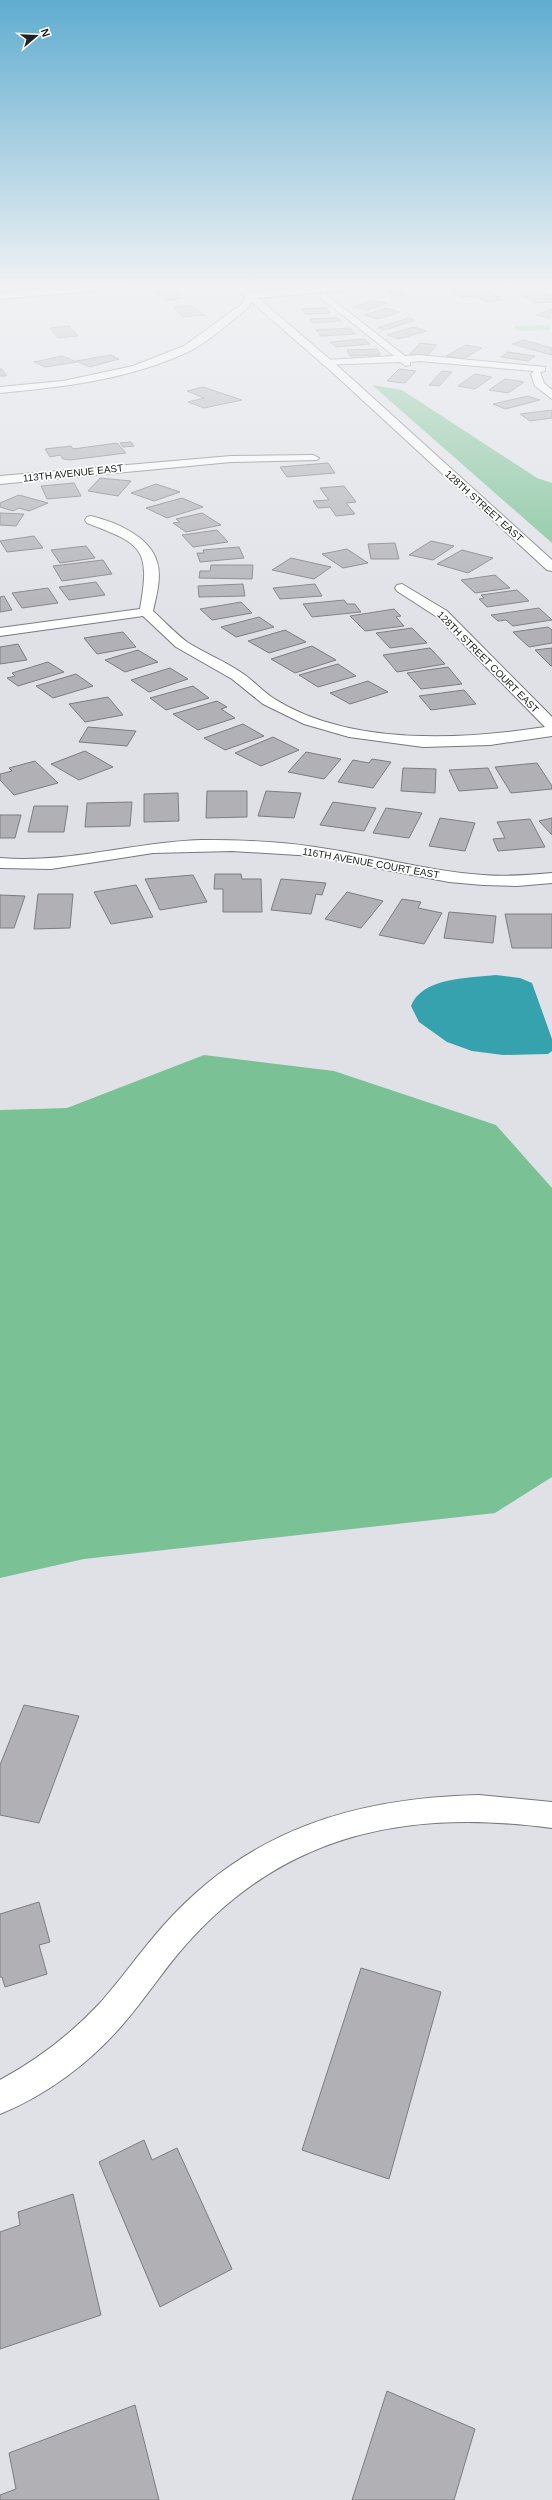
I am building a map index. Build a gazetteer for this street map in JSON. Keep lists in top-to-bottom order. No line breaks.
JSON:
{"streets":{"street":["113TH AVENUE EAST","128TH STREET EAST","128TH STREET COURT EAST","116TH AVENUE COURT EAST"]},"north":"right"}
